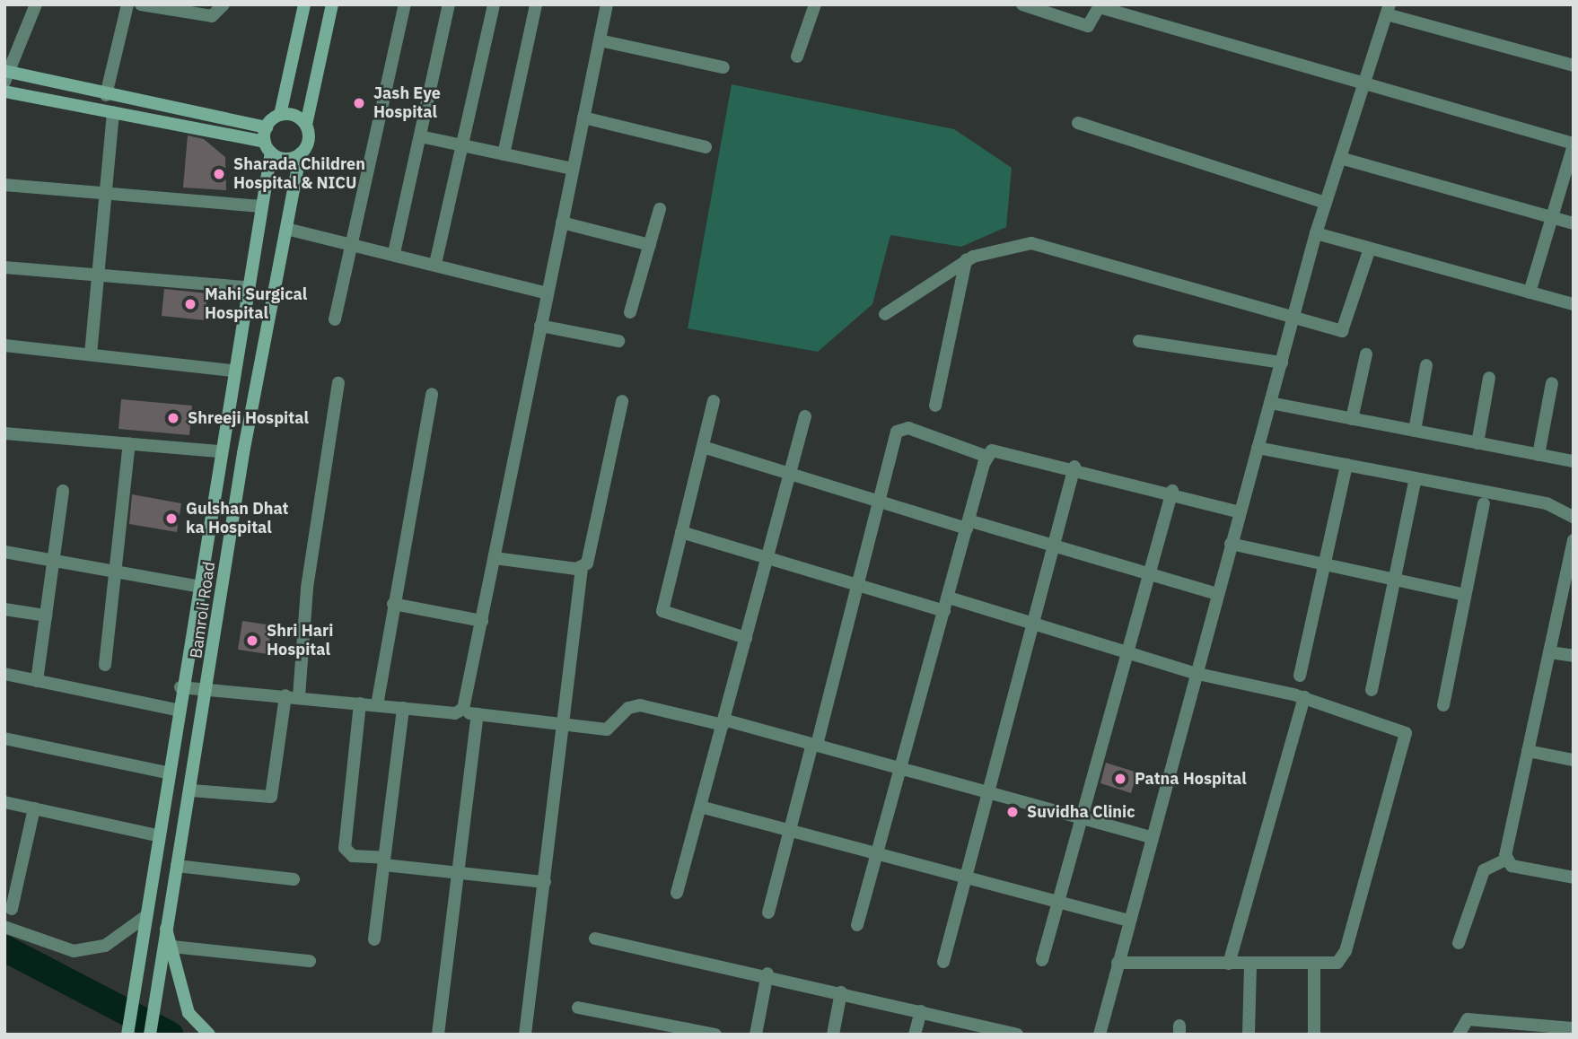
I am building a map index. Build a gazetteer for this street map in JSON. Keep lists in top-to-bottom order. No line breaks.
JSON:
{"streets":{"street":["Bamroli Road"]},"places":["Jash Eye Hospital","Sharada Children Hospital & NICU","Mahi Surgical Hospital","Shreeji Hospital","Gulshan Dhat ka Hospital","Shri Hari Hospital","Patna Hospital","Suvidha Clinic"]}
